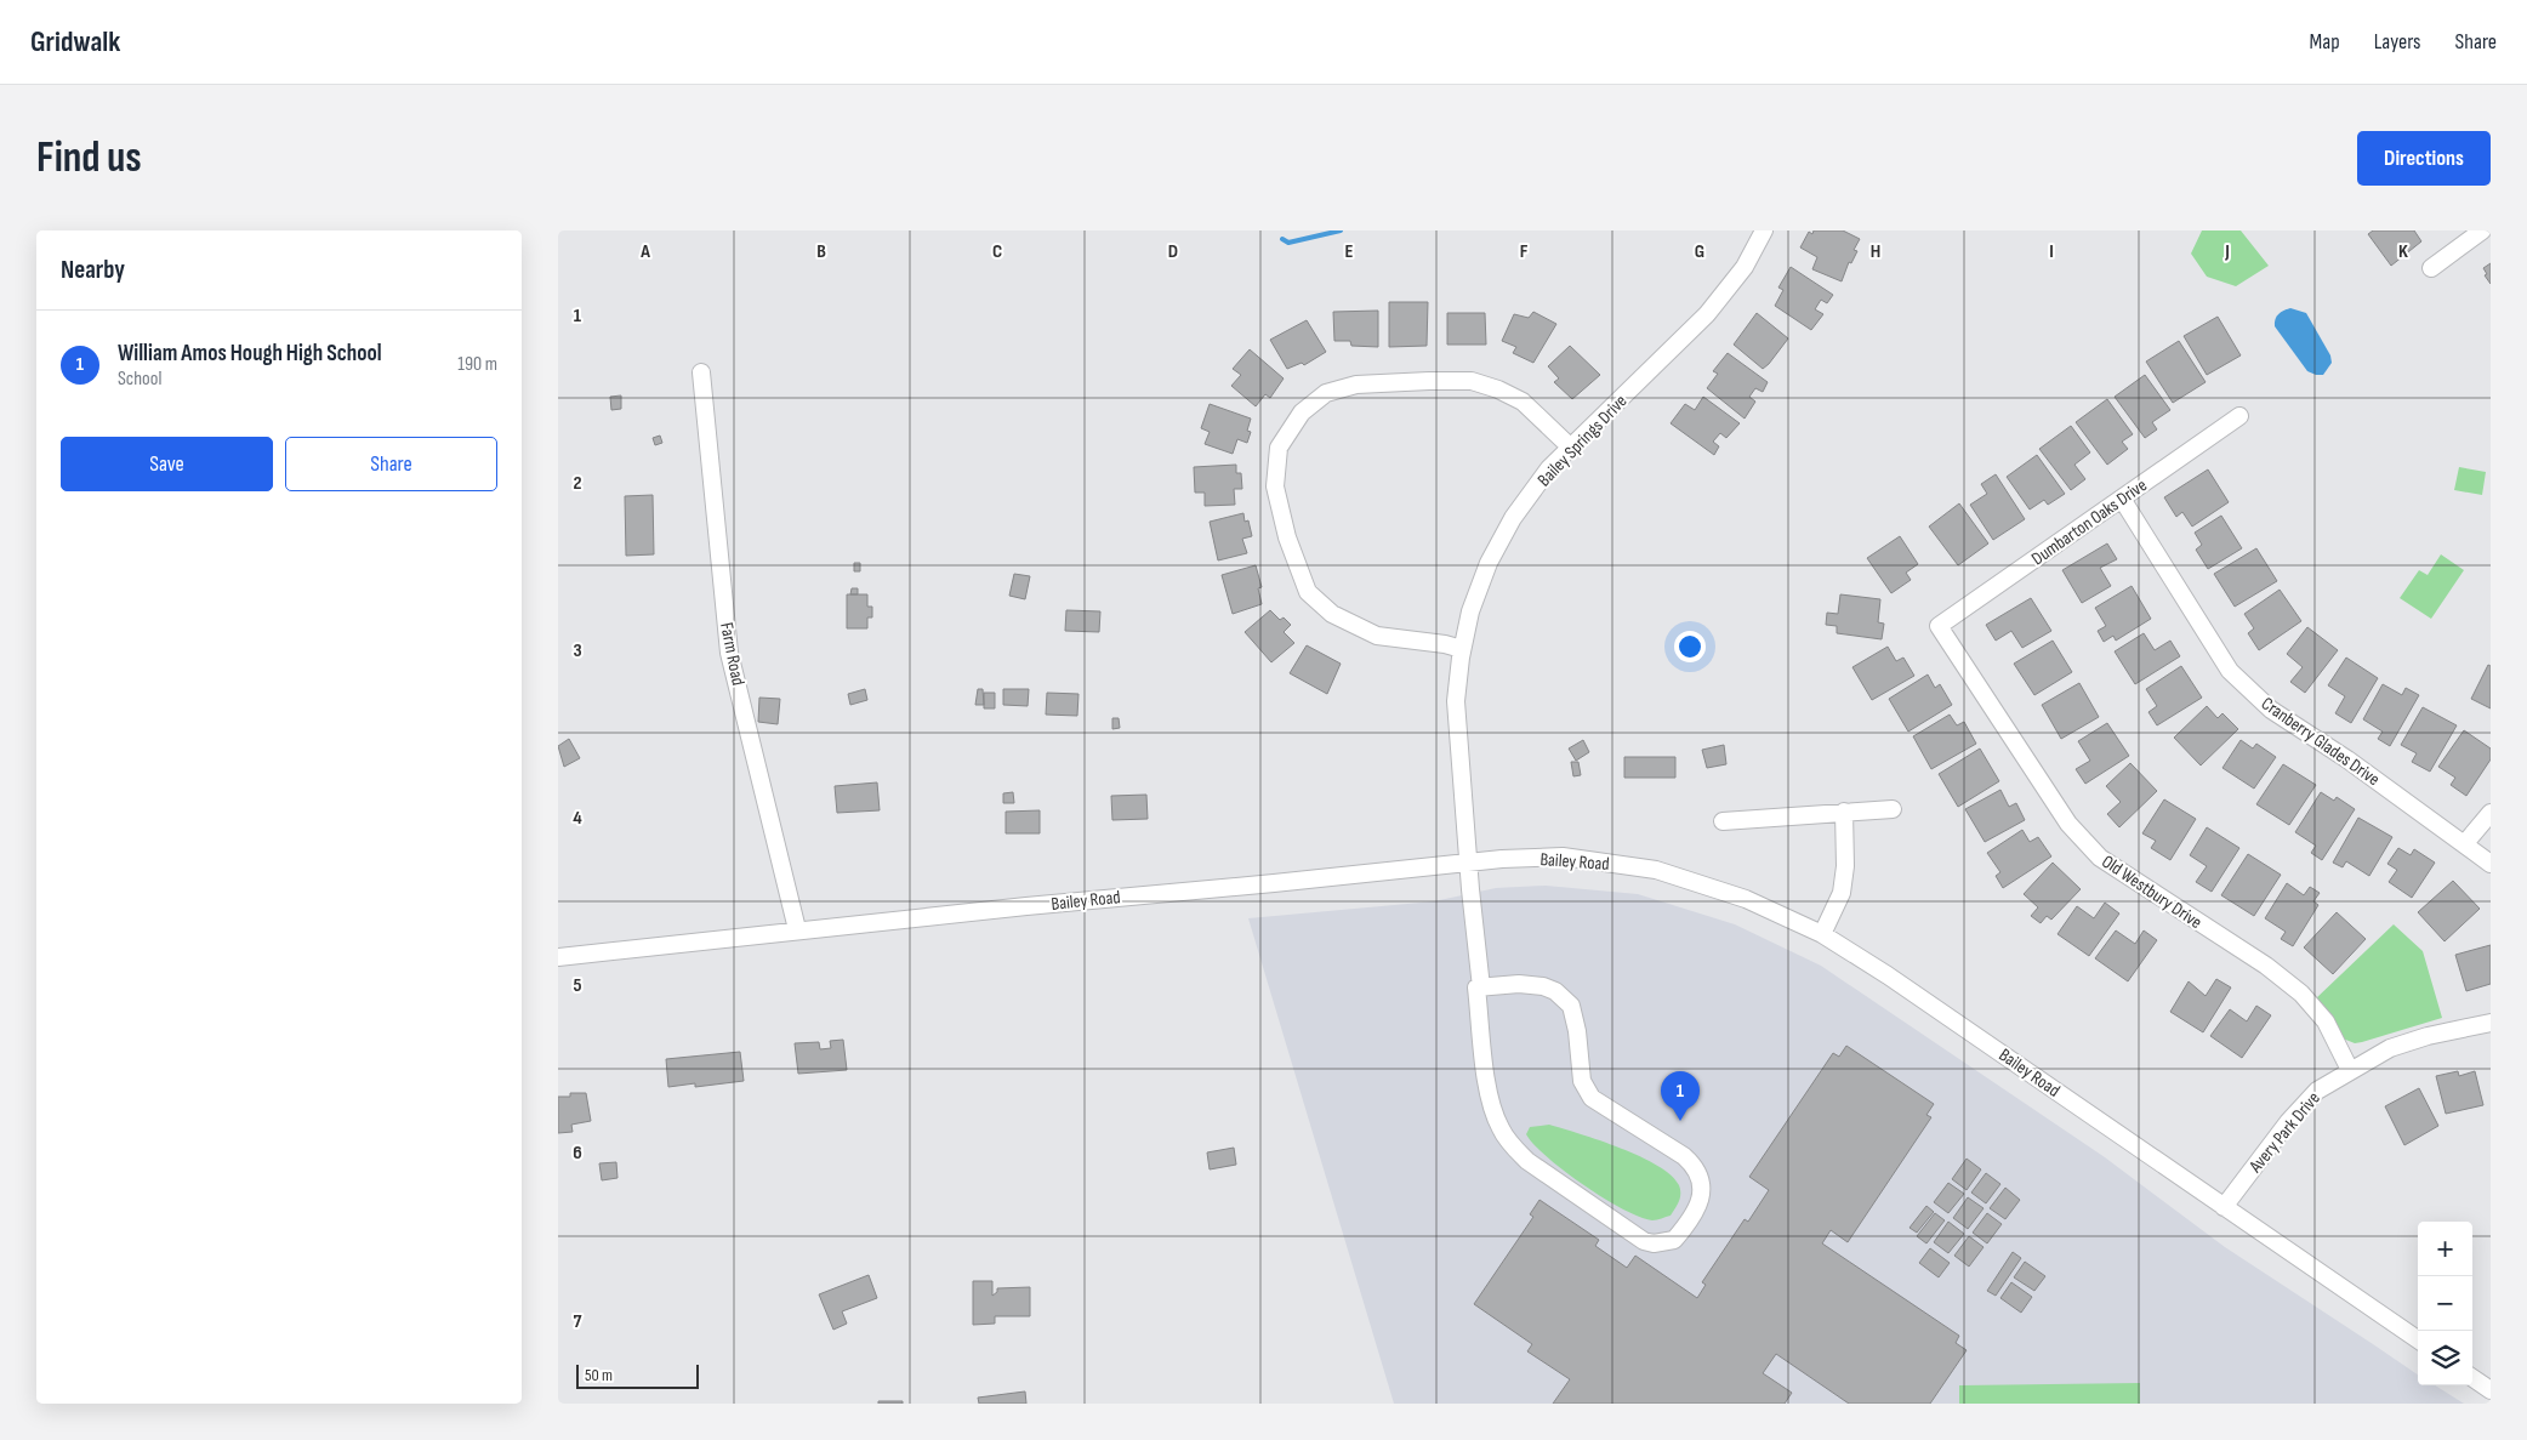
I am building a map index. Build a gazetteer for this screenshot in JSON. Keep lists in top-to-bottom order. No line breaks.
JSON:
{"streets":{"street":["Bailey Springs Drive","Dumbarton Oaks Drive","Farm Road","Cranberry Glades Drive","Bailey Road","Old Westbury Drive","Avery Park Drive"]},"crossings":[["Bailey Springs Drive","Bailey Road"],["Dumbarton Oaks Drive","Cranberry Glades Drive"],["Dumbarton Oaks Drive","Old Westbury Drive"],["Farm Road","Bailey Road"],["Bailey Road","Avery Park Drive"],["Old Westbury Drive","Avery Park Drive"]],"scale_bar":"50 m","page":{"header":"Gridwalk","nav":["Map","Layers","Share"],"buttons":["Directions",["Save","Share"]],"title":"Find us","heading":"Nearby","list":[{"mark":"1","name":"William Amos Hough High School","note":"School","value":"190 m"}],"pins":"1","map_buttons":["+","−"],"scale":"50 m"},"grid":{"columns":["A","B","C","D","E","F","G","H","I","J","K"],"rows":["1","2","3","4","5","6","7"]}}
